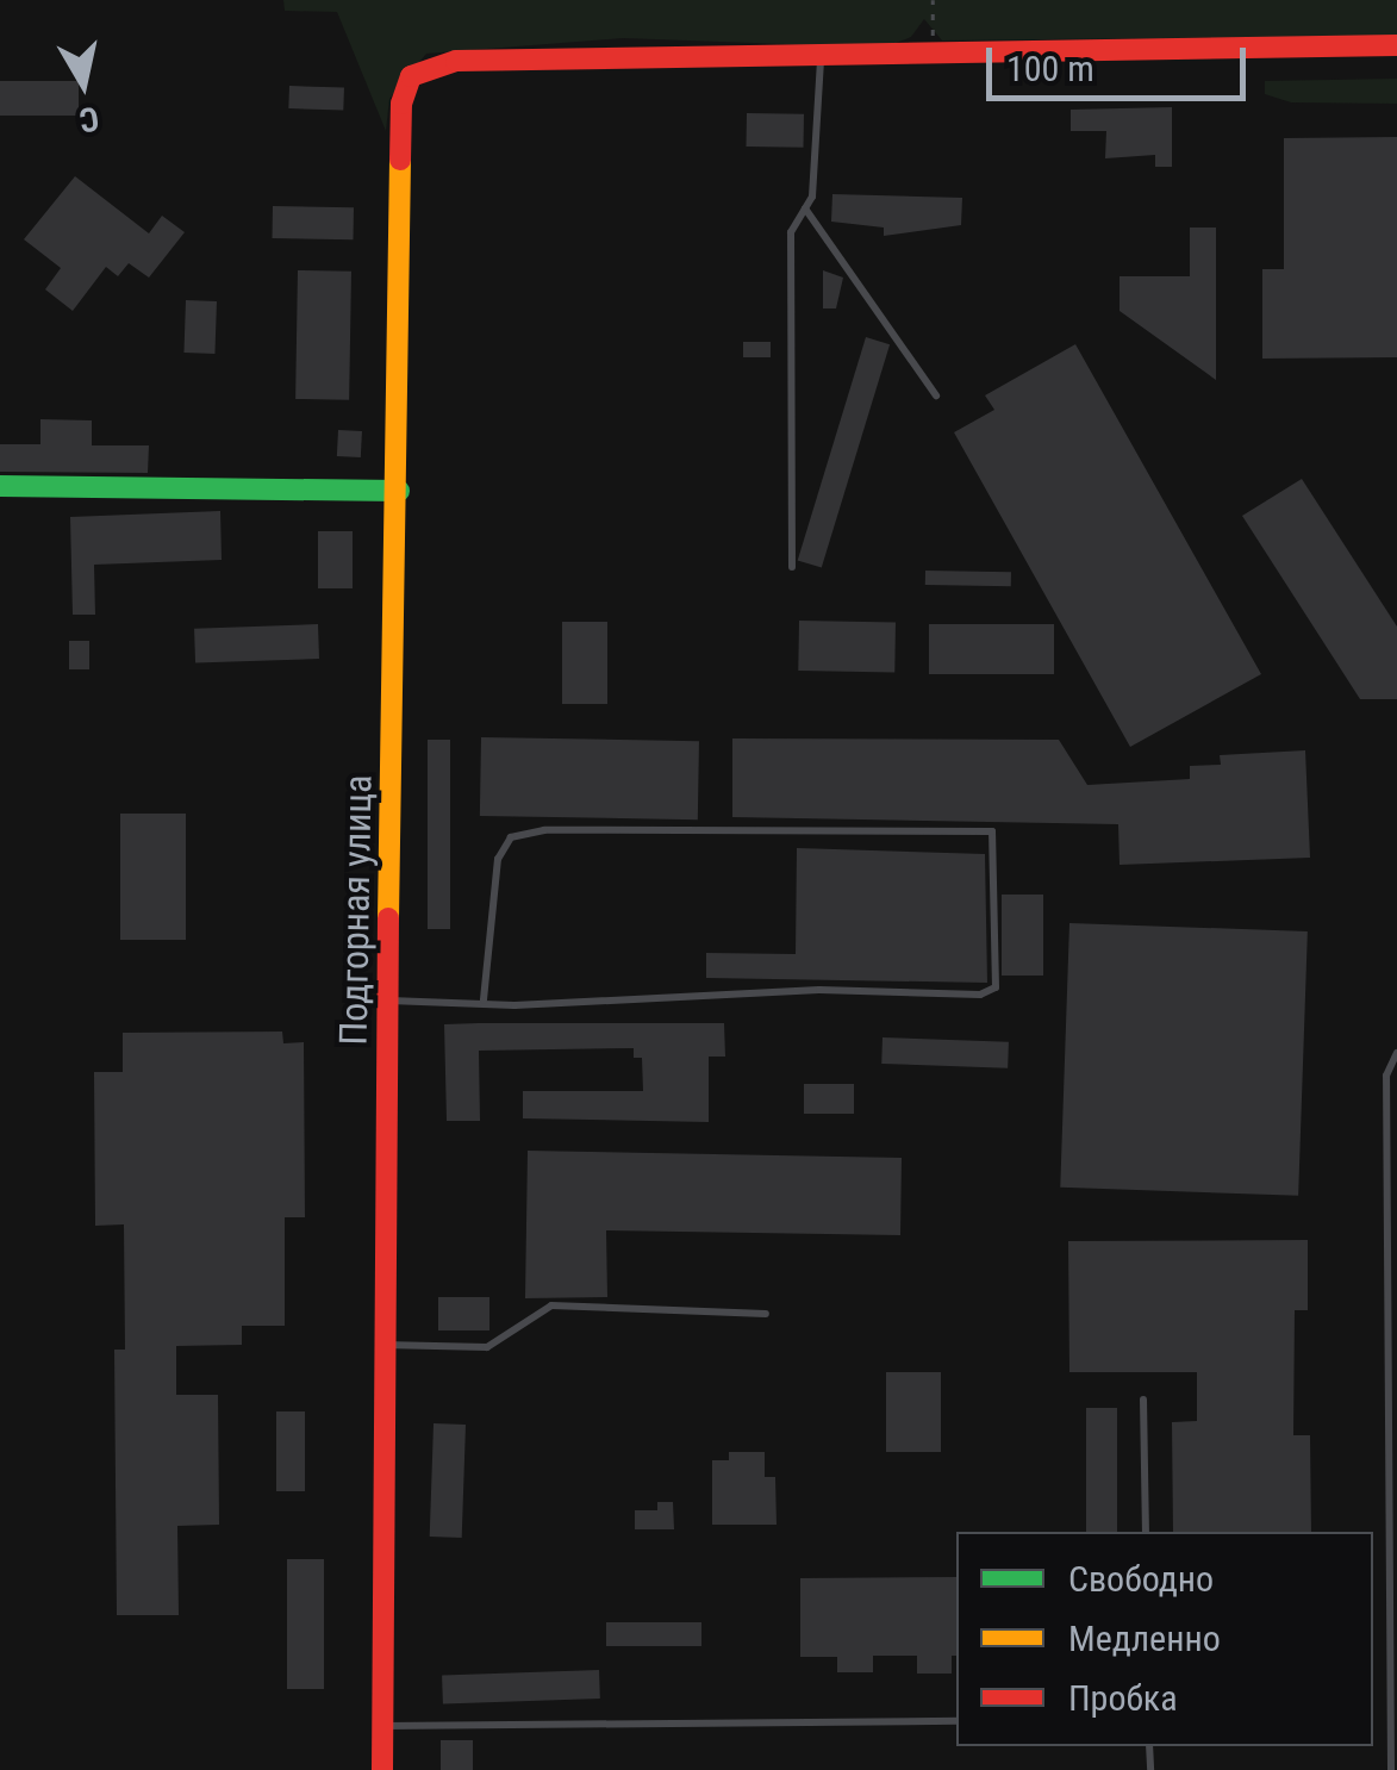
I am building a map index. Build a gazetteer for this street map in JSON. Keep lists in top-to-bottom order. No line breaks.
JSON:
{"streets":{"street":["Подгорная улица"]},"legend":["Свободно","Медленно","Пробка"],"scale_bar":"100 m","north":"bottom"}
